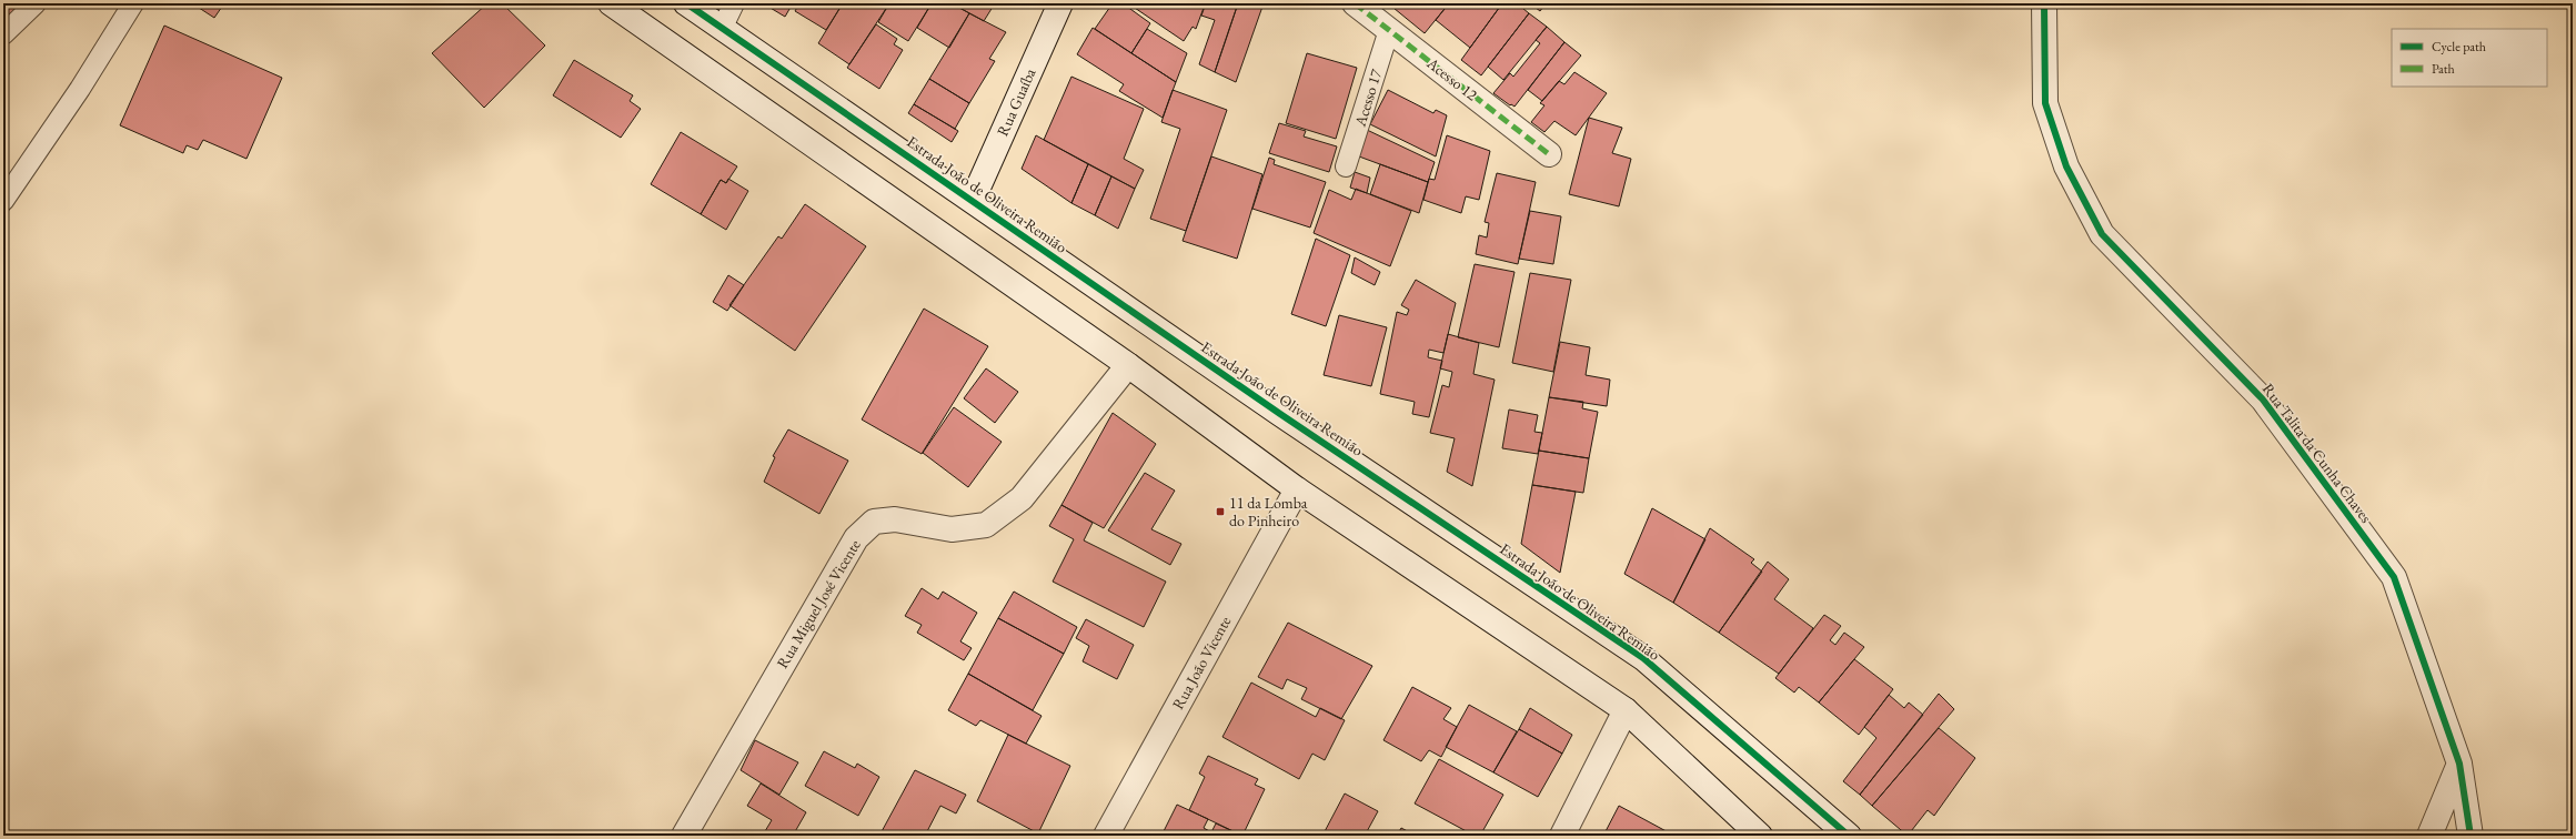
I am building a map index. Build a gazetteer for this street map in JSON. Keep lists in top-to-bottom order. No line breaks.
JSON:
{"streets":{"main road":["Acesso 12","Rua Guaíba","Estrada João de Oliveira Remião","Rua Talita da Cunha Chaves","Rua Miguel José Vicente","Rua João Vicente"],"lane":["Acesso 17"]},"crossings":[["Acesso 12","Acesso 17"],["Rua Guaíba","Estrada João de Oliveira Remião"]],"places":{"transit":["11 da Lomba do Pinheiro"]},"legend":["Cycle path","Path"]}
